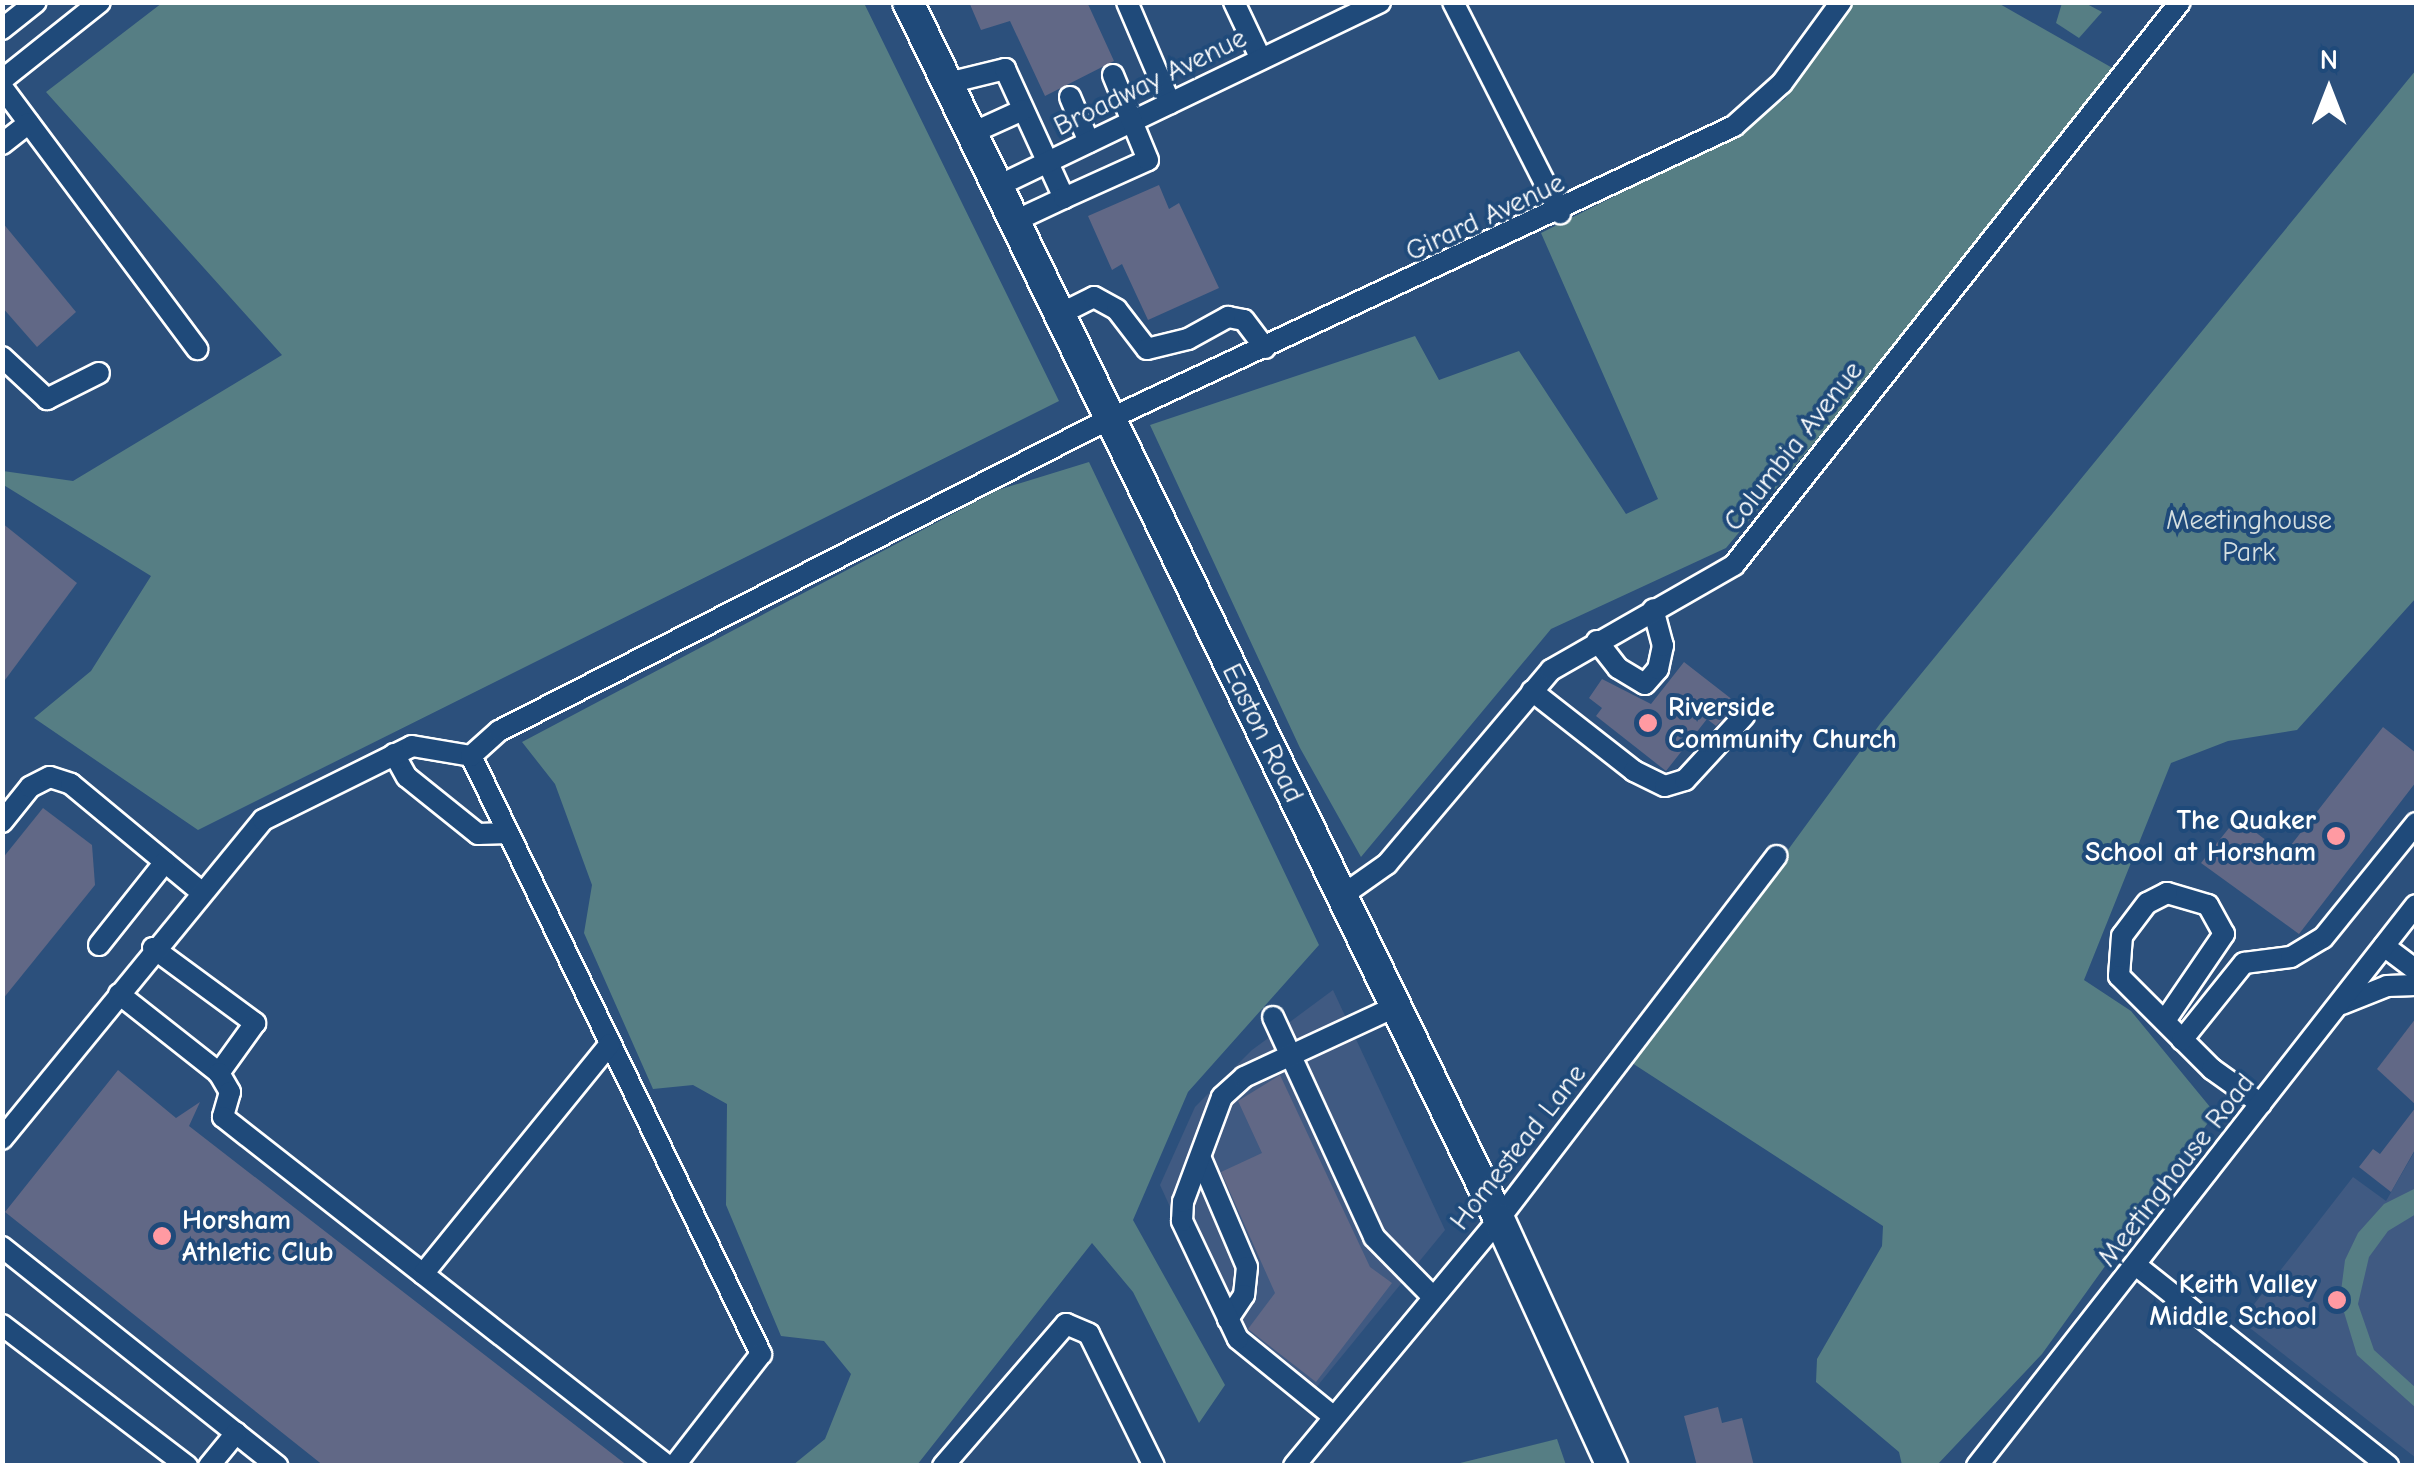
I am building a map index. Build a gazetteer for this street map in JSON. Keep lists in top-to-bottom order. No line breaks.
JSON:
{"streets":{"highway":["Easton Road"],"street":["Broadway Avenue","Girard Avenue","Columbia Avenue","Homestead Lane","Meetinghouse Road"]},"crossings":[["Broadway Avenue","Easton Road"],["Girard Avenue","Easton Road"],["Columbia Avenue","Easton Road"],["Easton Road","Homestead Lane"]],"parks":["Meetinghouse Park"],"places":["Riverside Community Church","The Quaker School at Horsham","Horsham Athletic Club","Keith Valley Middle School"],"north":"top"}
